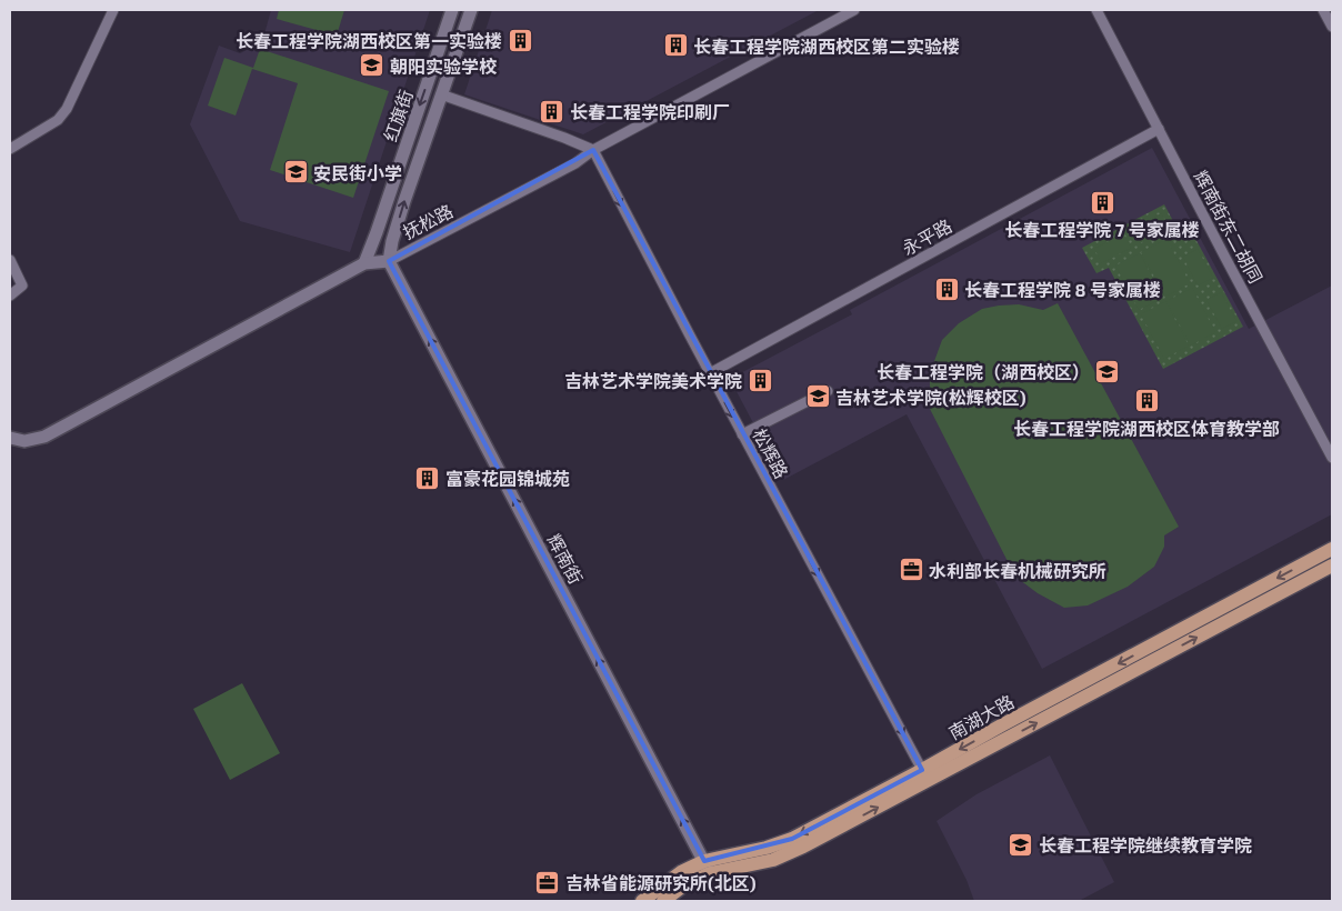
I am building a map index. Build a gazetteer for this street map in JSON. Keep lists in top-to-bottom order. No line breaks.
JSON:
{"streets":{"main road":["南湖大路"],"street":["红旗街","抚松路","辉南街东二胡同","永平路","松辉路","辉南街"]},"crossings":[["红旗街","抚松路"],["红旗街","辉南街"],["抚松路","松辉路"],["抚松路","辉南街"],["辉南街东二胡同","永平路"],["永平路","松辉路"],["松辉路","南湖大路"],["辉南街","南湖大路"]],"one_way":["松辉路","辉南街"],"places":{"building":["长春工程学院湖西校区第一实验楼","长春工程学院湖西校区第二实验楼","长春工程学院印刷厂","长春工程学院 7 号家属楼","长春工程学院 8 号家属楼","吉林艺术学院美术学院","长春工程学院湖西校区体育教学部","富豪花园锦城苑"],"school or university":["朝阳实验学校","安民街小学","长春工程学院（湖西校区）","吉林艺术学院(松辉校区)","长春工程学院继续教育学院"],"office":["水利部长春机械研究所","吉林省能源研究所(北区)"]}}
